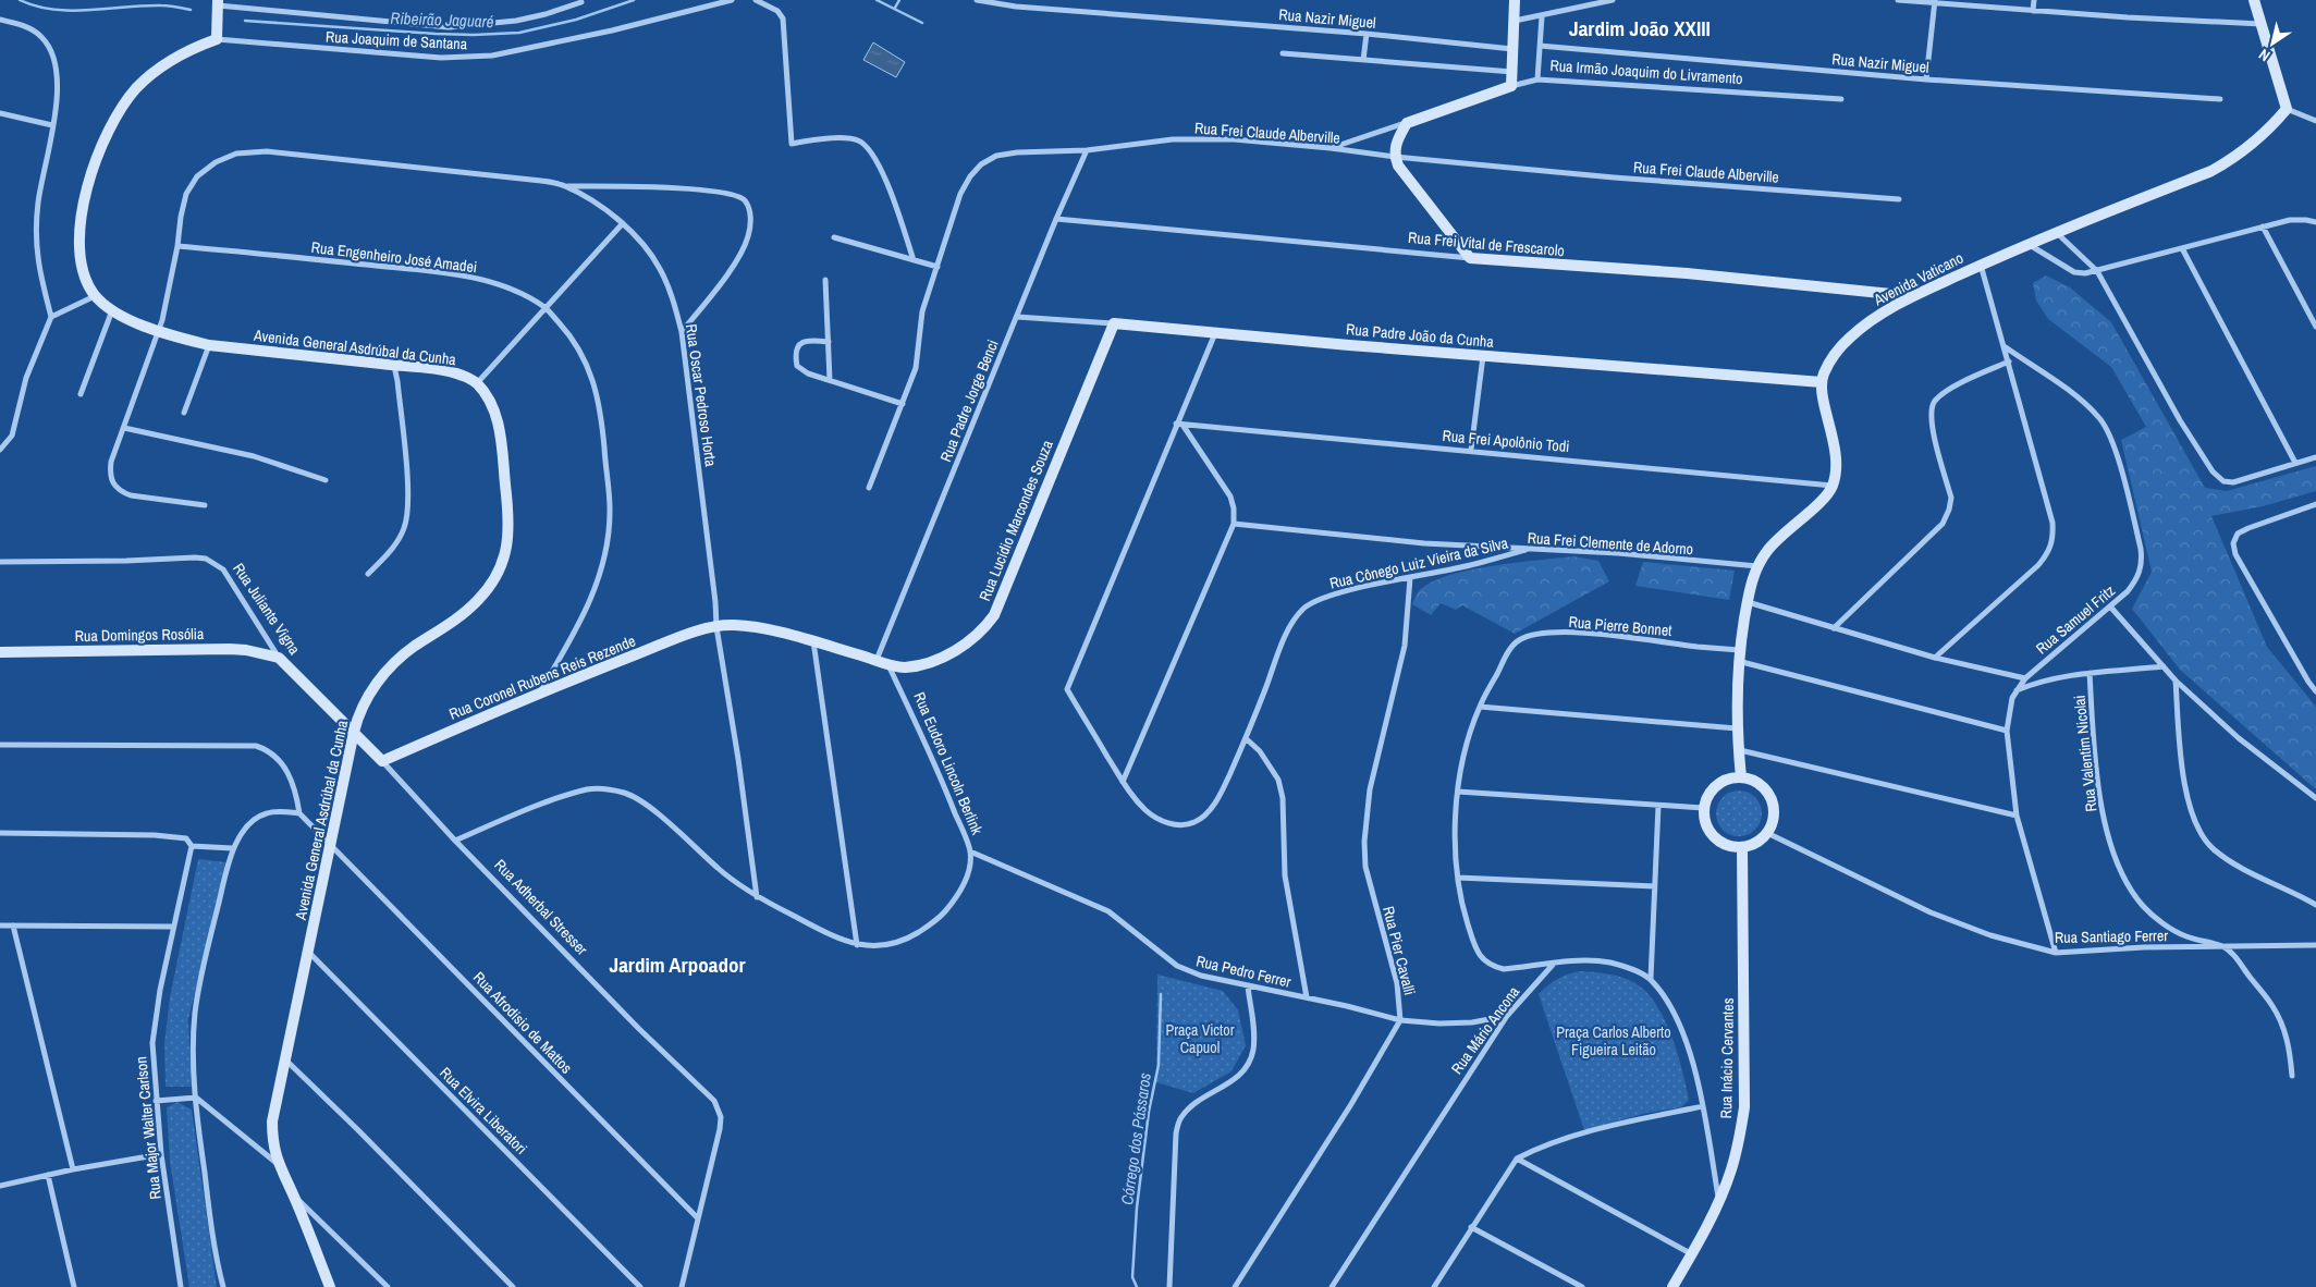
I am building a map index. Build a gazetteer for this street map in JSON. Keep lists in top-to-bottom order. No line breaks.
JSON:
{"streets":{"street":["Rua Nazir Miguel","Rua Joaquim de Santana","Rua Irmão Joaquim do Livramento","Rua Frei Claude Alberville","Rua Frei Vital de Frescarolo","Rua Engenheiro José Amadei","Avenida Vaticano","Rua Padre João da Cunha","Avenida General Asdrúbal da Cunha","Rua Oscar Pedroso Horta","Rua Padre Jorge Benci","Rua Frei Apolônio Todi","Rua Lucídio Marcondes Souza","Rua Frei Clemente de Adorno","Rua Cônego Luiz Vieira da Silva","Rua Juliante Vigna","Rua Samuel Fritz","Rua Pierre Bonnet","Rua Domingos Rosólia","Rua Coronel Rubens Reis Rezende","Rua Valentim Nicolai","Rua Eudoro Lincoln Berlink","Rua Adherbal Stresser","Rua Santiago Ferrer","Rua Pier Cavalli","Rua Pedro Ferrer","Rua Afrodísio de Mattos","Rua Mário Ancona","Rua Inácio Cervantes","Rua Elvira Liberatori","Rua Major Walter Carlson"]},"crossings":[["Rua Joaquim de Santana","Avenida General Asdrúbal da Cunha"],["Rua Irmão Joaquim do Livramento","Rua Frei Claude Alberville"],["Rua Frei Claude Alberville","Rua Padre Jorge Benci"],["Rua Frei Vital de Frescarolo","Avenida Vaticano"],["Rua Frei Vital de Frescarolo","Rua Padre Jorge Benci"],["Rua Engenheiro José Amadei","Rua Oscar Pedroso Horta"],["Rua Engenheiro José Amadei","Rua Coronel Rubens Reis Rezende"],["Avenida Vaticano","Rua Padre João da Cunha"],["Rua Padre João da Cunha","Rua Padre Jorge Benci"],["Rua Padre João da Cunha","Rua Lucídio Marcondes Souza"],["Avenida General Asdrúbal da Cunha","Rua Oscar Pedroso Horta"],["Avenida General Asdrúbal da Cunha","Rua Juliante Vigna"],["Avenida General Asdrúbal da Cunha","Rua Adherbal Stresser"],["Avenida General Asdrúbal da Cunha","Rua Afrodísio de Mattos"],["Avenida General Asdrúbal da Cunha","Rua Elvira Liberatori"],["Rua Oscar Pedroso Horta","Rua Coronel Rubens Reis Rezende"],["Rua Oscar Pedroso Horta","Rua Eudoro Lincoln Berlink"],["Rua Frei Apolônio Todi","Rua Cônego Luiz Vieira da Silva"],["Rua Lucídio Marcondes Souza","Rua Eudoro Lincoln Berlink"],["Rua Frei Clemente de Adorno","Rua Cônego Luiz Vieira da Silva"],["Rua Cônego Luiz Vieira da Silva","Rua Pier Cavalli"],["Rua Juliante Vigna","Rua Domingos Rosólia"],["Rua Juliante Vigna","Rua Adherbal Stresser"],["Rua Samuel Fritz","Rua Pierre Bonnet"],["Rua Samuel Fritz","Rua Santiago Ferrer"],["Rua Pierre Bonnet","Rua Mário Ancona"],["Rua Coronel Rubens Reis Rezende","Rua Adherbal Stresser"],["Rua Valentim Nicolai","Rua Santiago Ferrer"],["Rua Eudoro Lincoln Berlink","Rua Adherbal Stresser"],["Rua Eudoro Lincoln Berlink","Rua Pedro Ferrer"],["Rua Adherbal Stresser","Rua Afrodísio de Mattos"],["Rua Santiago Ferrer","Rua Inácio Cervantes"],["Rua Pier Cavalli","Rua Pedro Ferrer"],["Rua Pedro Ferrer","Rua Mário Ancona"]],"districts":["Jardim João XXIII","Jardim Arpoador"],"water":["Ribeirão Jaguaré","Córrego dos Pássaros"],"parks":["Praça Victor Capuol","Praça Carlos Alberto Figueira Leitão"],"north":"bottom left"}
